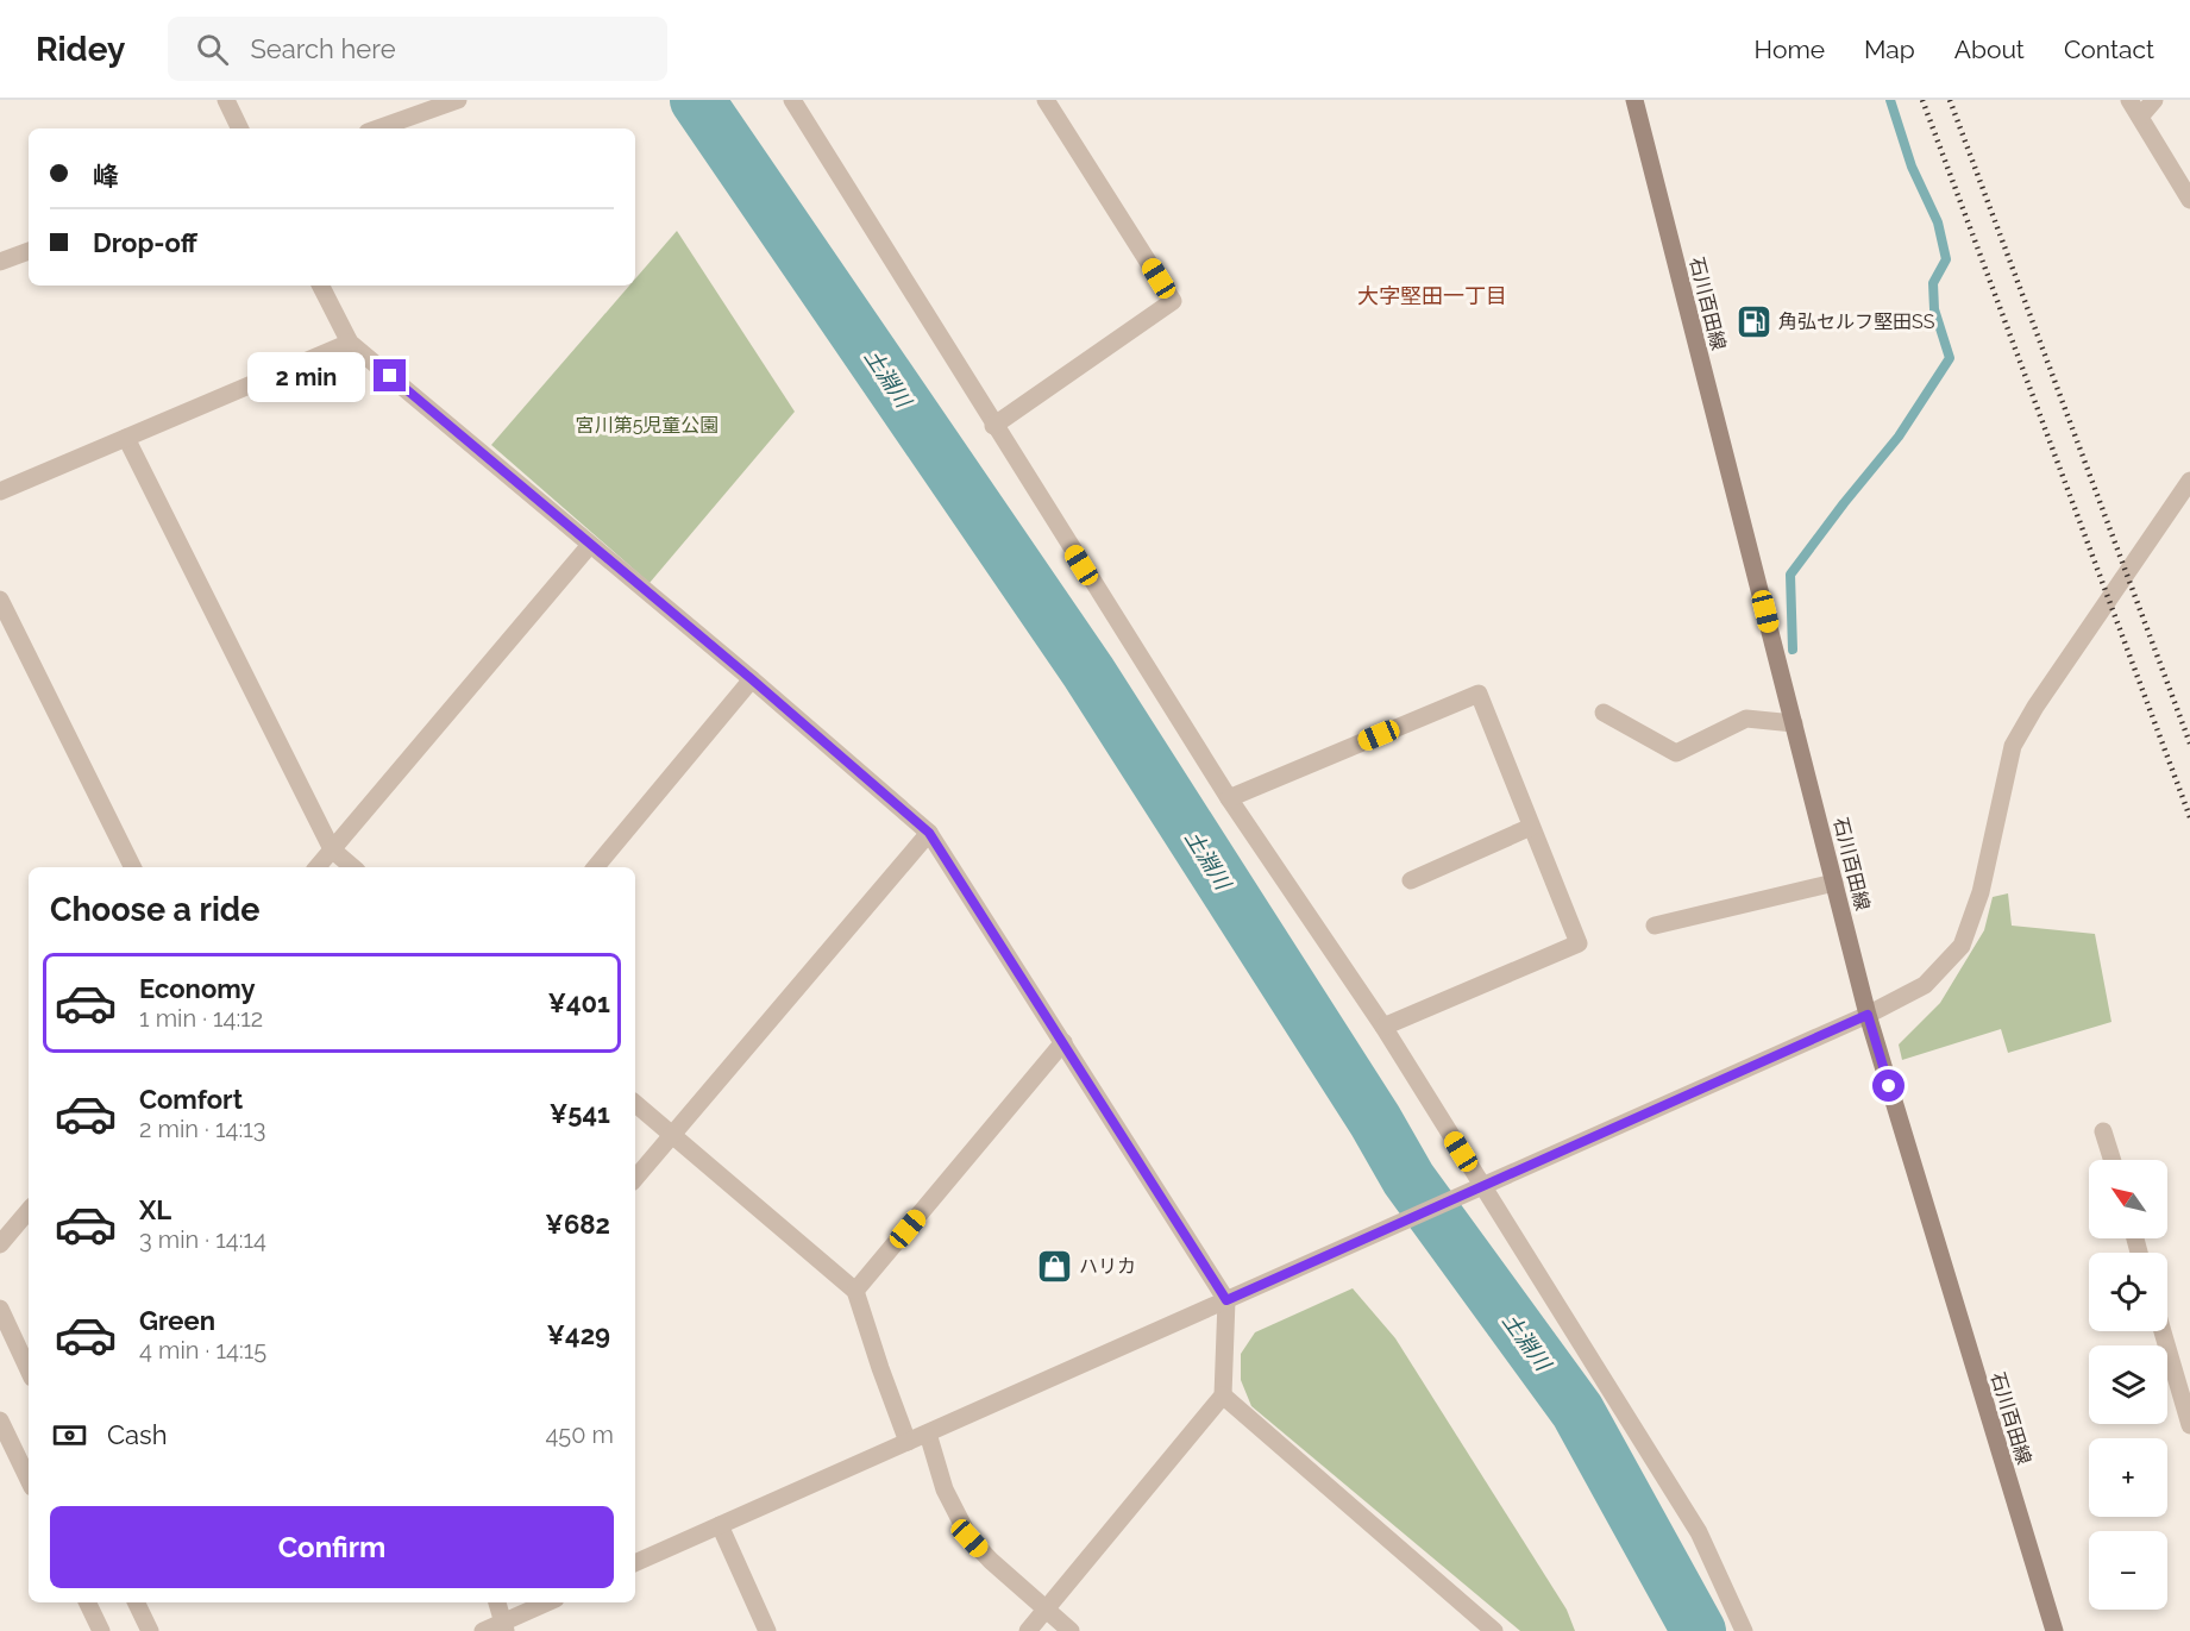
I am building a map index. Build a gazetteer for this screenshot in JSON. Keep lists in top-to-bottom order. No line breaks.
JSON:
{"streets":{"main road":["石川百田線"]},"districts":["大字堅田一丁目"],"water":["土淵川"],"parks":["宮川第5児童公園"],"places":{"fuel station":["角弘セルフ堅田SS"],"shop":["ハリカ"]},"north":"top left","page":{"header":"Ridey","search":"Search here","nav":["Home","Map","About","Contact"],"banner":["峰","Drop-off"],"bubble":"2 min","heading":"Choose a ride","list":[{"name":"Economy","note":"1 min · 14:12","value":"¥401"},{"name":"Comfort","note":"2 min · 14:13","value":"¥541"},{"name":"XL","note":"3 min · 14:14","value":"¥682"},{"name":"Green","note":"4 min · 14:15","value":"¥429"}],"map_buttons":["+","−"],"pay":["Cash","450 m"],"buttons":"Confirm"}}
